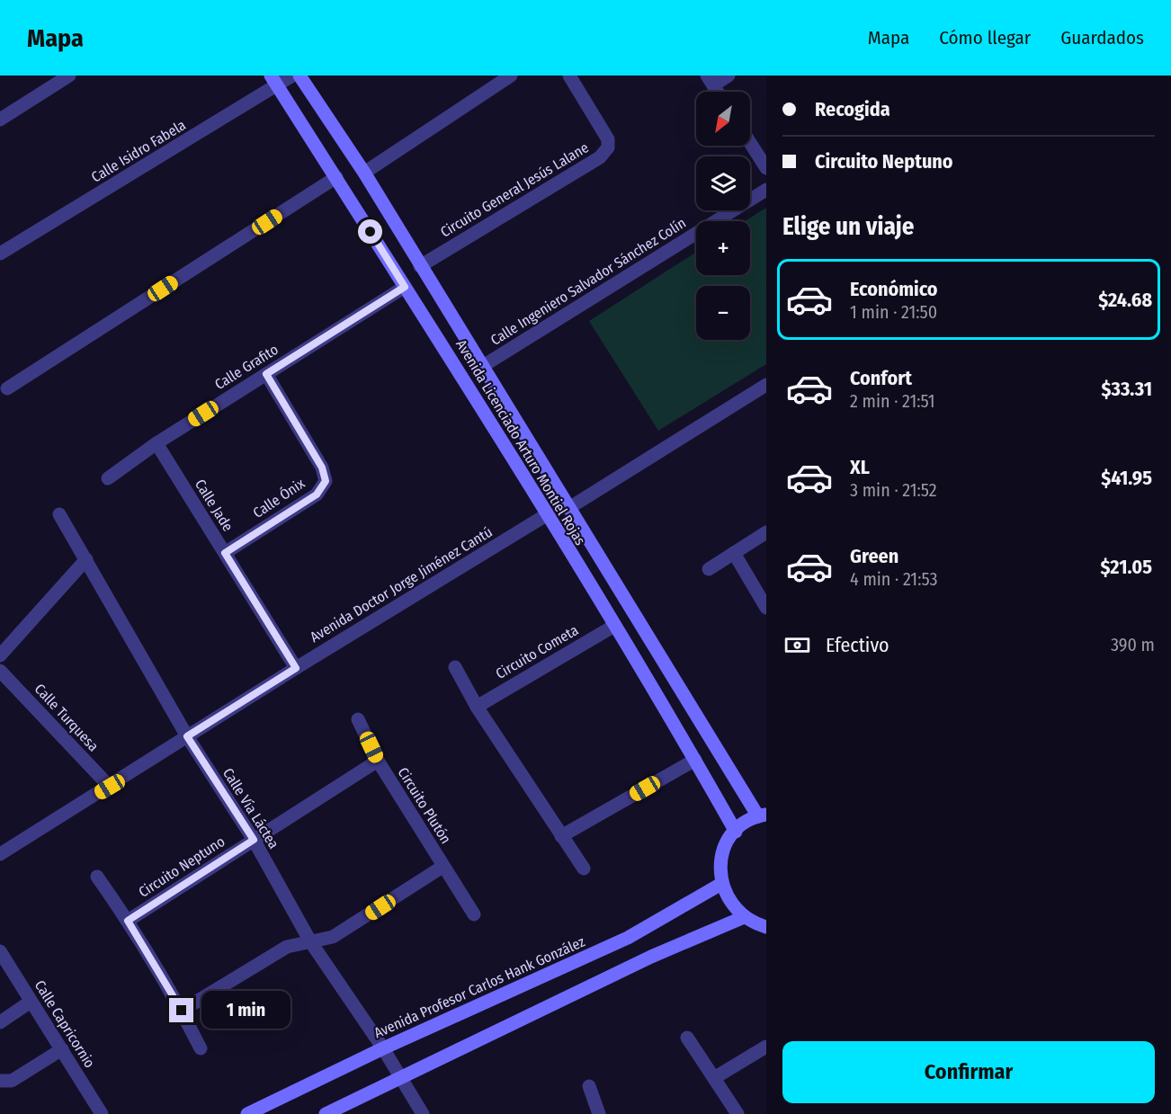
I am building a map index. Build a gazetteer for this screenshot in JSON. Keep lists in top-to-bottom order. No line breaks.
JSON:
{"streets":{"main road":["Avenida Licenciado Arturo Montiel Rojas","Avenida Profesor Carlos Hank González"],"street":["Calle Isidro Fabela","Circuito General Jesús Lalane","Calle Ingeniero Salvador Sánchez Colín","Calle Grafito","Calle Ónix","Calle Jade","Avenida Doctor Jorge Jiménez Cantú","Circuito Cometa","Calle Turquesa","Circuito Plutón","Calle Vía Láctea","Circuito Neptuno","Calle Capricornio"]},"crossings":[["Calle Isidro Fabela","Avenida Licenciado Arturo Montiel Rojas"],["Circuito General Jesús Lalane","Avenida Licenciado Arturo Montiel Rojas"],["Calle Ingeniero Salvador Sánchez Colín","Avenida Licenciado Arturo Montiel Rojas"],["Calle Grafito","Avenida Licenciado Arturo Montiel Rojas"],["Calle Grafito","Calle Ónix"],["Calle Grafito","Calle Jade"],["Avenida Licenciado Arturo Montiel Rojas","Avenida Doctor Jorge Jiménez Cantú"],["Avenida Licenciado Arturo Montiel Rojas","Circuito Cometa"],["Calle Ónix","Calle Jade"],["Calle Jade","Avenida Doctor Jorge Jiménez Cantú"],["Avenida Doctor Jorge Jiménez Cantú","Calle Turquesa"],["Avenida Doctor Jorge Jiménez Cantú","Calle Vía Láctea"],["Circuito Plutón","Calle Vía Láctea"],["Circuito Plutón","Circuito Neptuno"],["Calle Vía Láctea","Circuito Neptuno"],["Calle Vía Láctea","Avenida Profesor Carlos Hank González"]],"north":"bottom left","page":{"header":"Mapa","nav":["Mapa","Cómo llegar","Guardados"],"banner":["Recogida","Circuito Neptuno"],"map_buttons":["+","−"],"heading":"Elige un viaje","list":[{"name":"Económico","note":"1 min · 21:50","value":"$24.68"},{"name":"Confort","note":"2 min · 21:51","value":"$33.31"},{"name":"XL","note":"3 min · 21:52","value":"$41.95"},{"name":"Green","note":"4 min · 21:53","value":"$21.05"}],"pay":["Efectivo","390 m"],"bubble":"1 min","buttons":"Confirmar"}}
